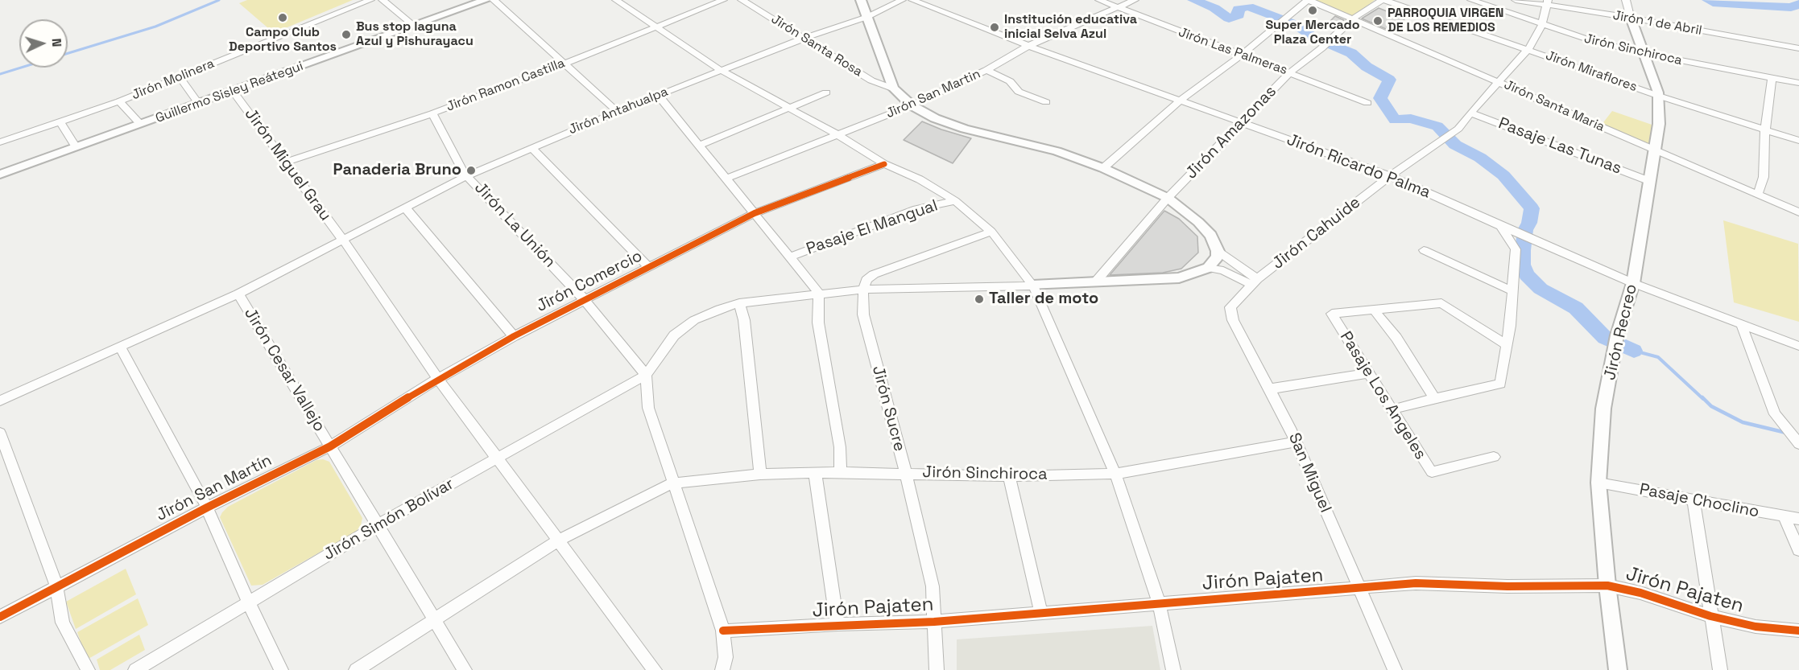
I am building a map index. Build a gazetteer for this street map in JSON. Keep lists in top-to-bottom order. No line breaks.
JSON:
{"streets":{"main road":["Guillermo Sisley Reátegui","Jirón Recreo"],"street":["Jirón 1 de Abril","Jirón Santa Rosa","Jirón Sinchiroca","Jirón Las Palmeras","Jirón Miraflores","Jirón Molinera","Jirón Ramon Castilla","Jirón San Martin","Jirón Santa Maria","Jirón Antahualpa","Jirón Amazonas","Pasaje Las Tunas","Jirón Miguel Grau","Jirón Ricardo Palma","Jirón La Unión","Pasaje El Mangual","Jirón Cahuide","Jirón Comercio","Jirón Cesar Vallejo","Pasaje Los Angeles","Jirón Sucre","San Miguel","Jirón San Martín","Pasaje Choclino","Jirón Simón Bolívar","Jirón Pajaten"]},"crossings":[["Jirón 1 de Abril","Jirón Cahuide"],["Jirón 1 de Abril","Jirón Recreo"],["Jirón Santa Rosa","Jirón Antahualpa"],["Jirón Sinchiroca","Jirón Cahuide"],["Jirón Sinchiroca","Jirón Recreo"],["Jirón Sinchiroca","Jirón Sucre"],["Jirón Sinchiroca","San Miguel"],["Jirón Las Palmeras","Jirón San Martin"],["Jirón Las Palmeras","Jirón Amazonas"],["Jirón Miraflores","Jirón Amazonas"],["Jirón Miraflores","Jirón Cahuide"],["Jirón Miraflores","Jirón Recreo"],["Jirón Ramon Castilla","Jirón Miguel Grau"],["Jirón Ramon Castilla","Jirón La Unión"],["Guillermo Sisley Reátegui","Jirón Miguel Grau"],["Jirón San Martin","Jirón Ricardo Palma"],["Jirón Santa Maria","Jirón Amazonas"],["Jirón Santa Maria","Jirón Cahuide"],["Jirón Santa Maria","Jirón Recreo"],["Jirón Antahualpa","Jirón Miguel Grau"],["Jirón Antahualpa","Jirón La Unión"],["Jirón Antahualpa","Jirón Cesar Vallejo"],["Jirón Amazonas","Jirón Ricardo Palma"],["Pasaje Las Tunas","Jirón Cahuide"],["Pasaje Las Tunas","Jirón Recreo"],["Jirón Miguel Grau","Jirón Comercio"],["Jirón Miguel Grau","Jirón San Martín"],["Jirón Miguel Grau","Jirón Simón Bolívar"],["Jirón Ricardo Palma","Jirón Cahuide"],["Jirón Ricardo Palma","Jirón Recreo"],["Jirón La Unión","Jirón Comercio"],["Jirón La Unión","Jirón Simón Bolívar"],["Jirón Cahuide","San Miguel"],["Jirón Comercio","Jirón San Martín"],["Jirón Recreo","Pasaje Choclino"],["Jirón Recreo","Jirón Pajaten"],["Jirón Cesar Vallejo","Jirón San Martín"],["Jirón Cesar Vallejo","Jirón Simón Bolívar"],["Jirón Sucre","Jirón Pajaten"],["San Miguel","Jirón Pajaten"]],"places":["Super Mercado Plaza Center","Campo Club Deportivo Santos","PARROQUIA VIRGEN DE LOS REMEDIOS","Institución educativa inicial Selva Azul","Bus stop laguna Azul y Pishurayacu","Panaderia Bruno","Taller de moto"],"north":"right"}
